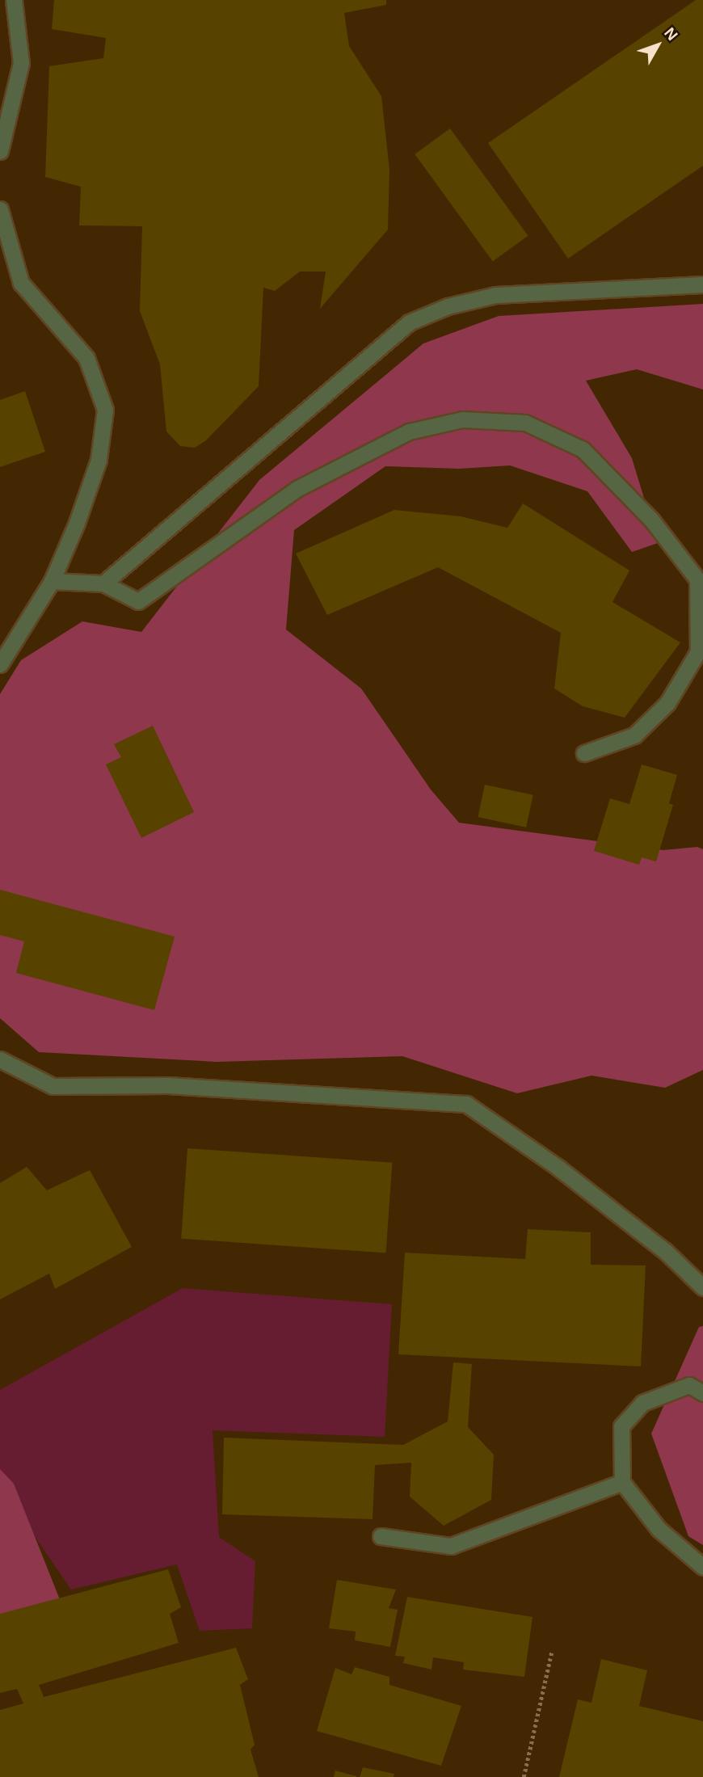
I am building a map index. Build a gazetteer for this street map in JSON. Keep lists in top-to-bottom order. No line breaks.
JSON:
{"north":"top right"}
